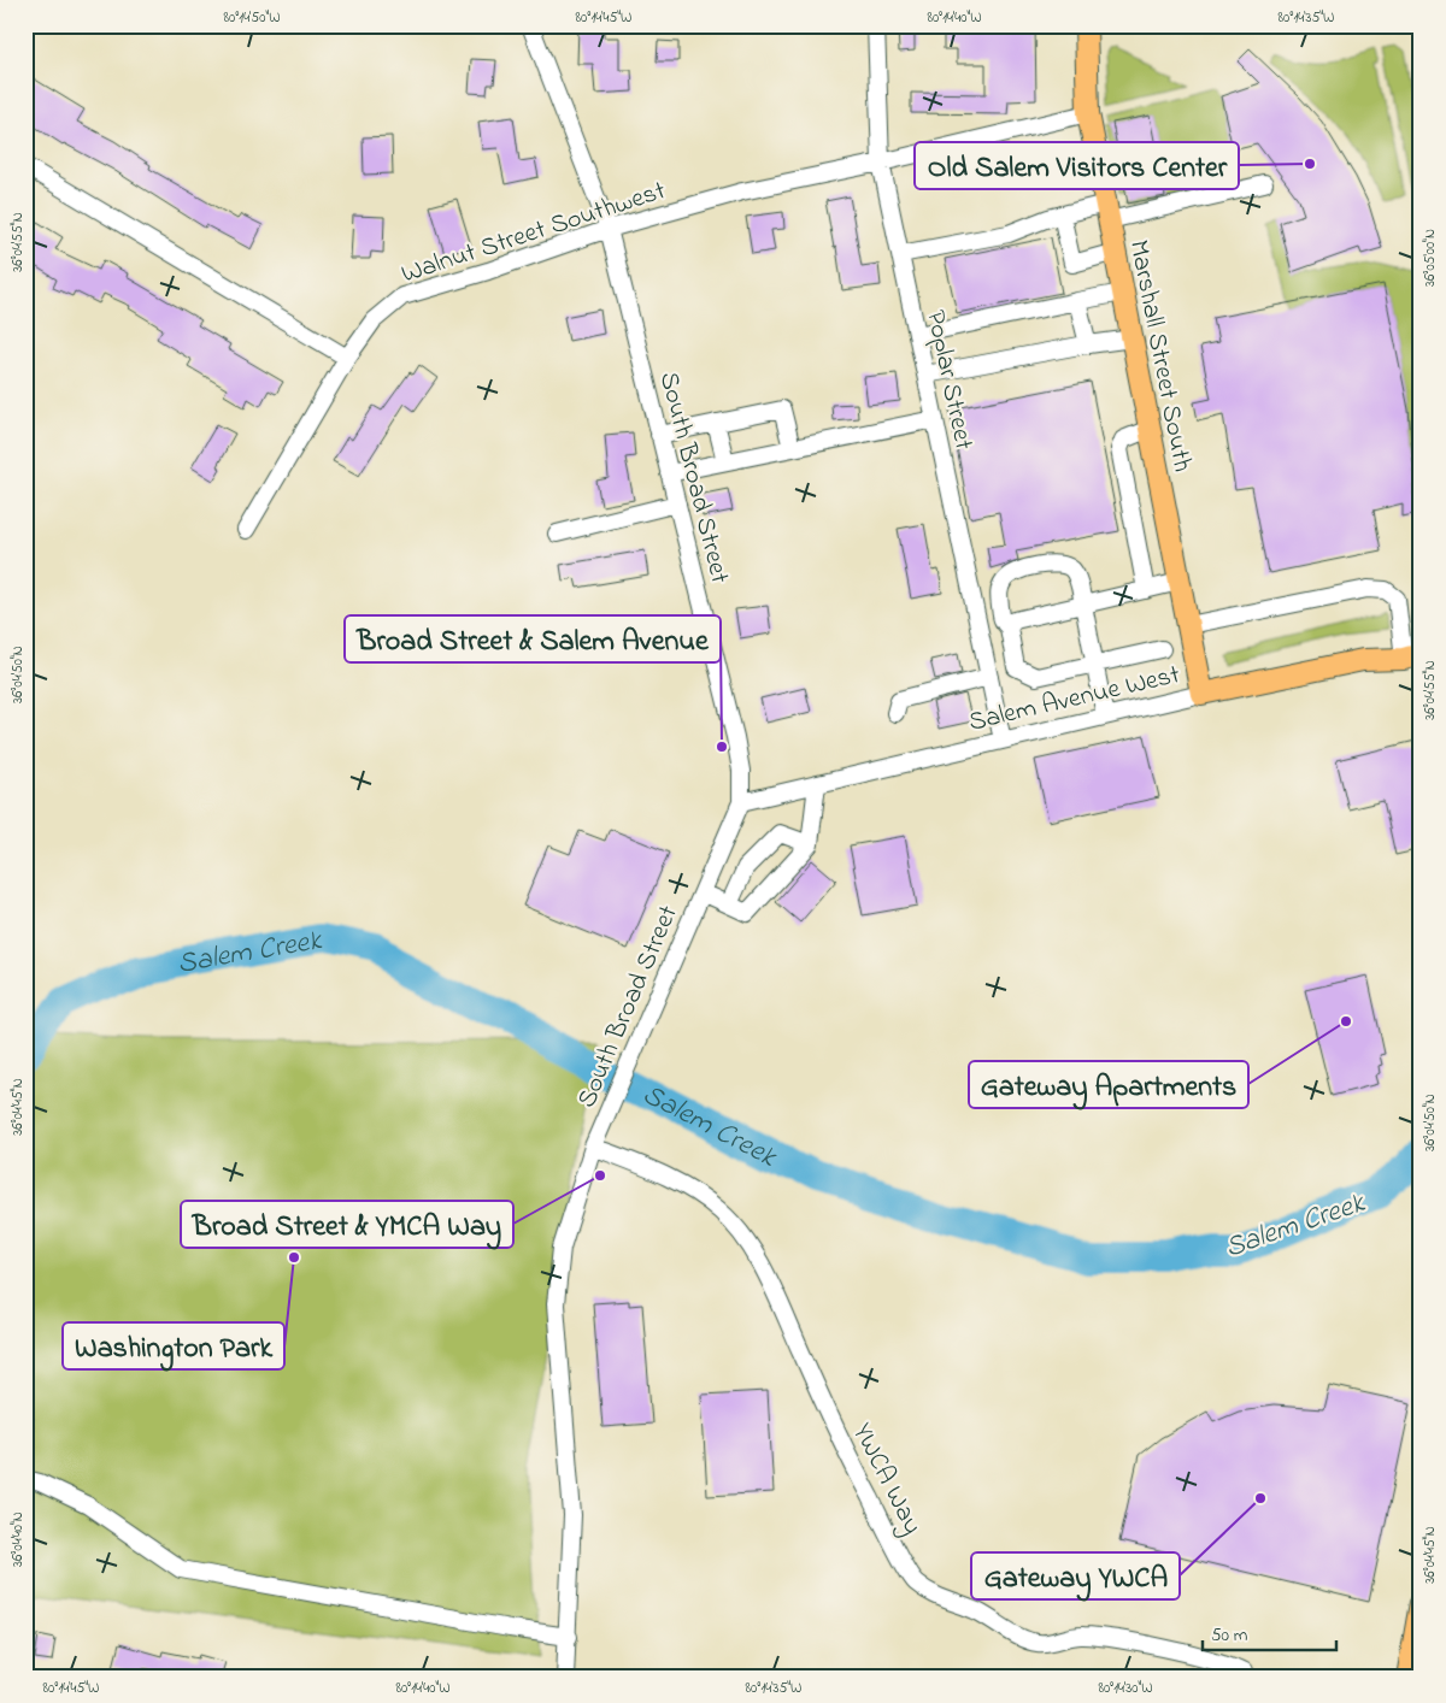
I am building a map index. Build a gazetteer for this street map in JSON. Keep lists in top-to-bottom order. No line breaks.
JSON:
{"streets":{"main road":["Marshall Street South","Salem Avenue West"],"street":["Walnut Street Southwest","Poplar Street","South Broad Street","YWCA Way"]},"crossings":[["Walnut Street Southwest","Marshall Street South"],["Walnut Street Southwest","Poplar Street"],["Walnut Street Southwest","South Broad Street"],["Marshall Street South","Salem Avenue West"],["Poplar Street","Salem Avenue West"],["South Broad Street","Salem Avenue West"],["South Broad Street","YWCA Way"]],"water":["Salem Creek"],"places":["Old Salem Visitors Center","Broad Street & Salem Avenue","Gateway Apartments","Broad Street & YMCA Way","Washington Park","Gateway YWCA"],"scale_bar":"50 m","coordinates":["80°14'50\"W","80°14'45\"W","80°14'40\"W","80°14'35\"W","36°04'55\"N","36°05'00\"N","36°04'50\"N","36°04'45\"N","36°04'40\"N","80°14'30\"W"]}
